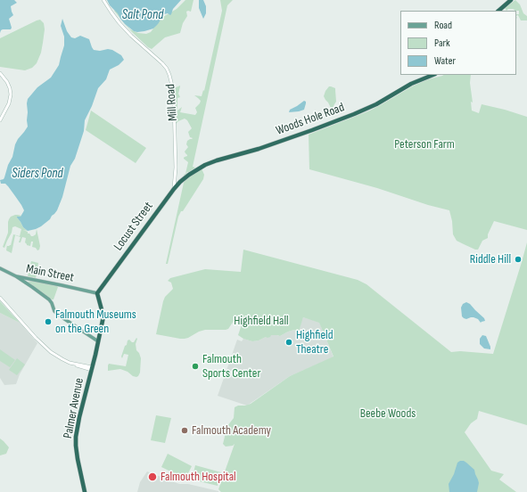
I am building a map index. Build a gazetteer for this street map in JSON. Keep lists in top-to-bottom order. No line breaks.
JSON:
{"streets":{"highway":["Woods Hole Road","Locust Street","Palmer Avenue"],"main road":["Main Street"],"street":["Mill Road"]},"crossings":[["Mill Road","Locust Street"],["Woods Hole Road","Locust Street"],["Locust Street","Main Street"],["Locust Street","Palmer Avenue"],["Main Street","Palmer Avenue"]],"water":["Salt Pond","Siders Pond"],"parks":["Peterson Farm","Highfield Hall","Beebe Woods"],"places":["Riddle Hill","Falmouth Museums on the Green","Highfield Theatre","Falmouth Sports Center","Falmouth Academy","Falmouth Hospital"],"legend":["Road","Park","Water"]}
